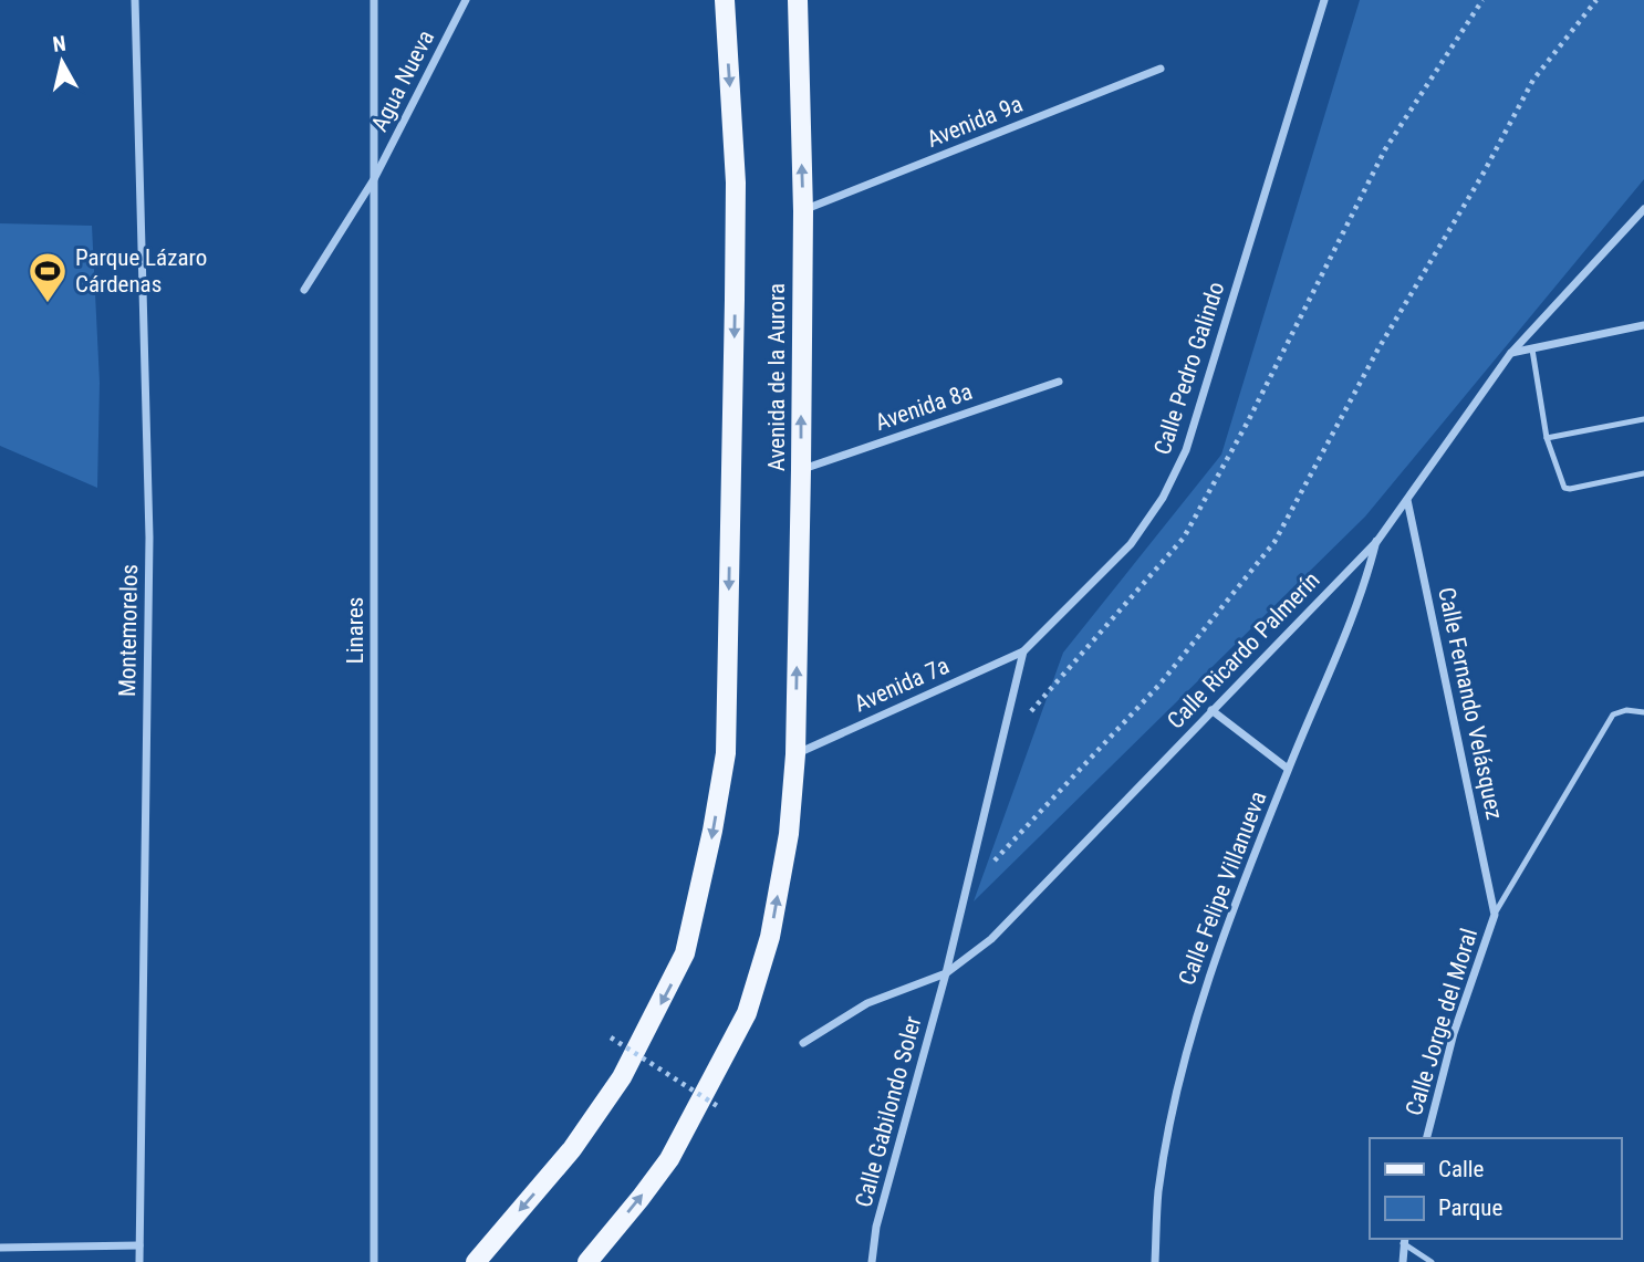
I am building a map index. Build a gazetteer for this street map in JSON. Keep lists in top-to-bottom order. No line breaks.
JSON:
{"streets":{"main road":["Avenida de la Aurora"],"street":["Agua Nueva","Avenida 9a","Calle Pedro Galindo","Avenida 8a","Montemorelos","Linares","Calle Ricardo Palmerín","Avenida 7a","Calle Fernando Velásquez","Calle Felipe Villanueva","Calle Jorge del Moral","Calle Gabilondo Soler"]},"crossings":[["Agua Nueva","Linares"],["Avenida 9a","Avenida de la Aurora"],["Calle Pedro Galindo","Avenida 7a"],["Avenida de la Aurora","Avenida 8a"],["Avenida de la Aurora","Avenida 7a"],["Calle Ricardo Palmerín","Calle Fernando Velásquez"],["Calle Ricardo Palmerín","Calle Felipe Villanueva"],["Calle Ricardo Palmerín","Calle Gabilondo Soler"],["Calle Fernando Velásquez","Calle Jorge del Moral"]],"places":{"sports":["Parque Lázaro Cárdenas"]},"legend":["Calle","Parque"],"north":"top"}
